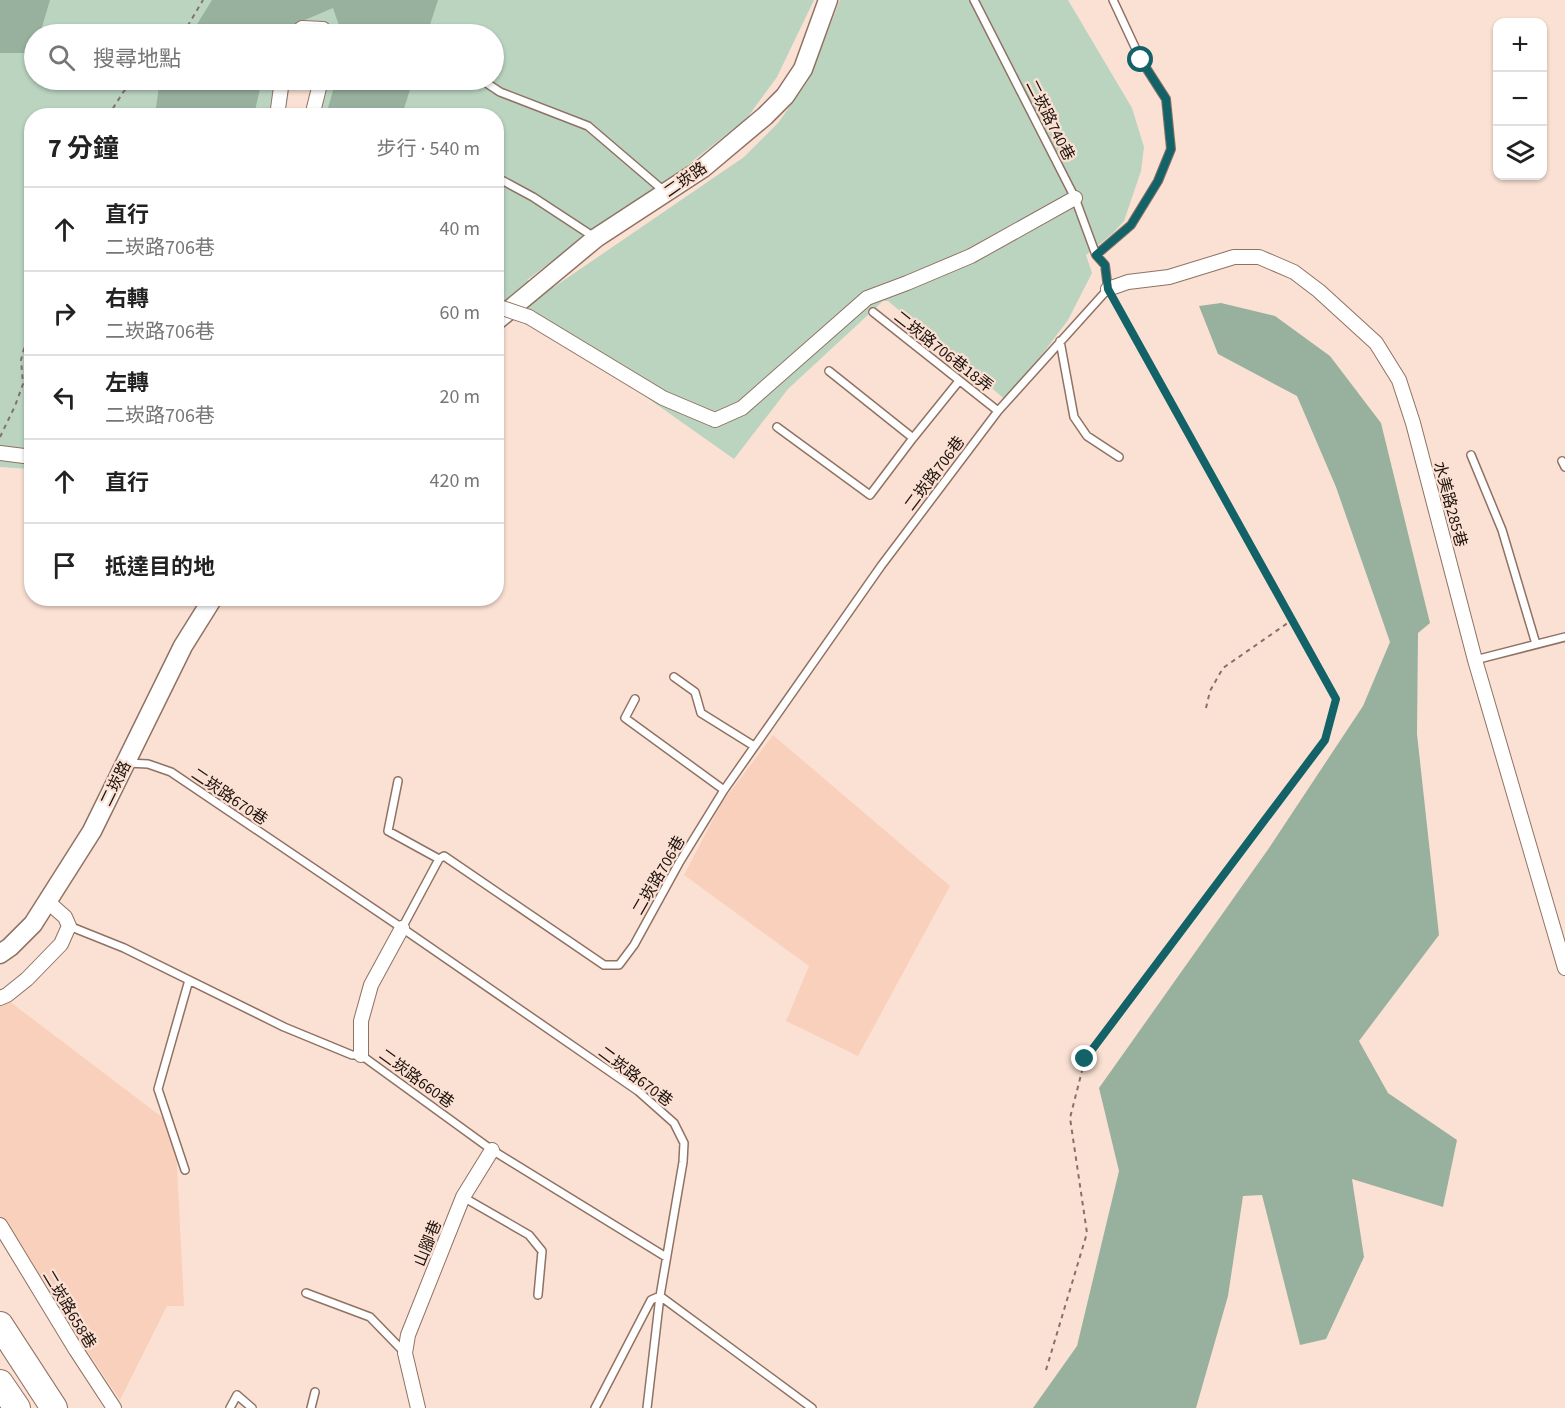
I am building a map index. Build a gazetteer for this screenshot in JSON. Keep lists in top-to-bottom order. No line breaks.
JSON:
{"streets":{"street":["二崁路","水美路285巷","山腳巷","二崁路658巷"],"lane":["二崁路740巷","二崁路706巷18弄","二崁路706巷","二崁路670巷","二崁路660巷"]},"crossings":[["二崁路","二崁路670巷"],["二崁路706巷18弄","二崁路706巷"],["二崁路706巷","水美路285巷"],["二崁路670巷","二崁路660巷"],["二崁路660巷","山腳巷"]],"page":{"map_buttons":["+","−"],"search":"搜尋地點","heading":["7 分鐘","步行 · 540 m"],"list":[["直行","二崁路706巷","40 m"],["右轉","二崁路706巷","60 m"],["左轉","二崁路706巷","20 m"],["直行","420 m"],"抵達目的地"]}}
